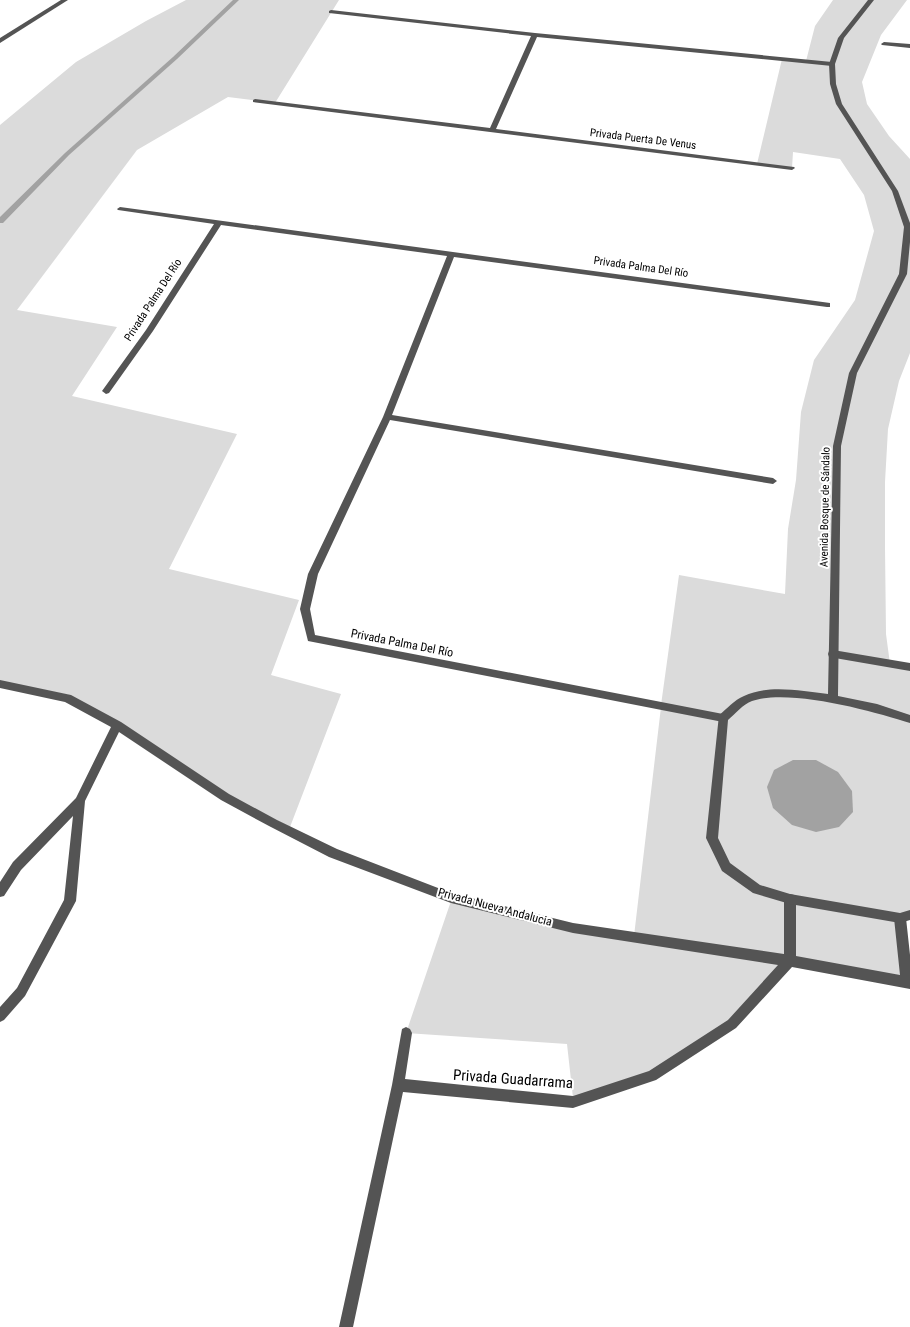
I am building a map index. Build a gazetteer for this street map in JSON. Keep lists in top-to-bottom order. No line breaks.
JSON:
{"streets":{"street":["Privada Puerta De Venus","Privada Palma Del Río","Avenida Bosque de Sándalo","Privada Nueva Andalucia","Privada Guadarrama"]},"crossings":[["Privada Nueva Andalucia","Privada Guadarrama"]]}
